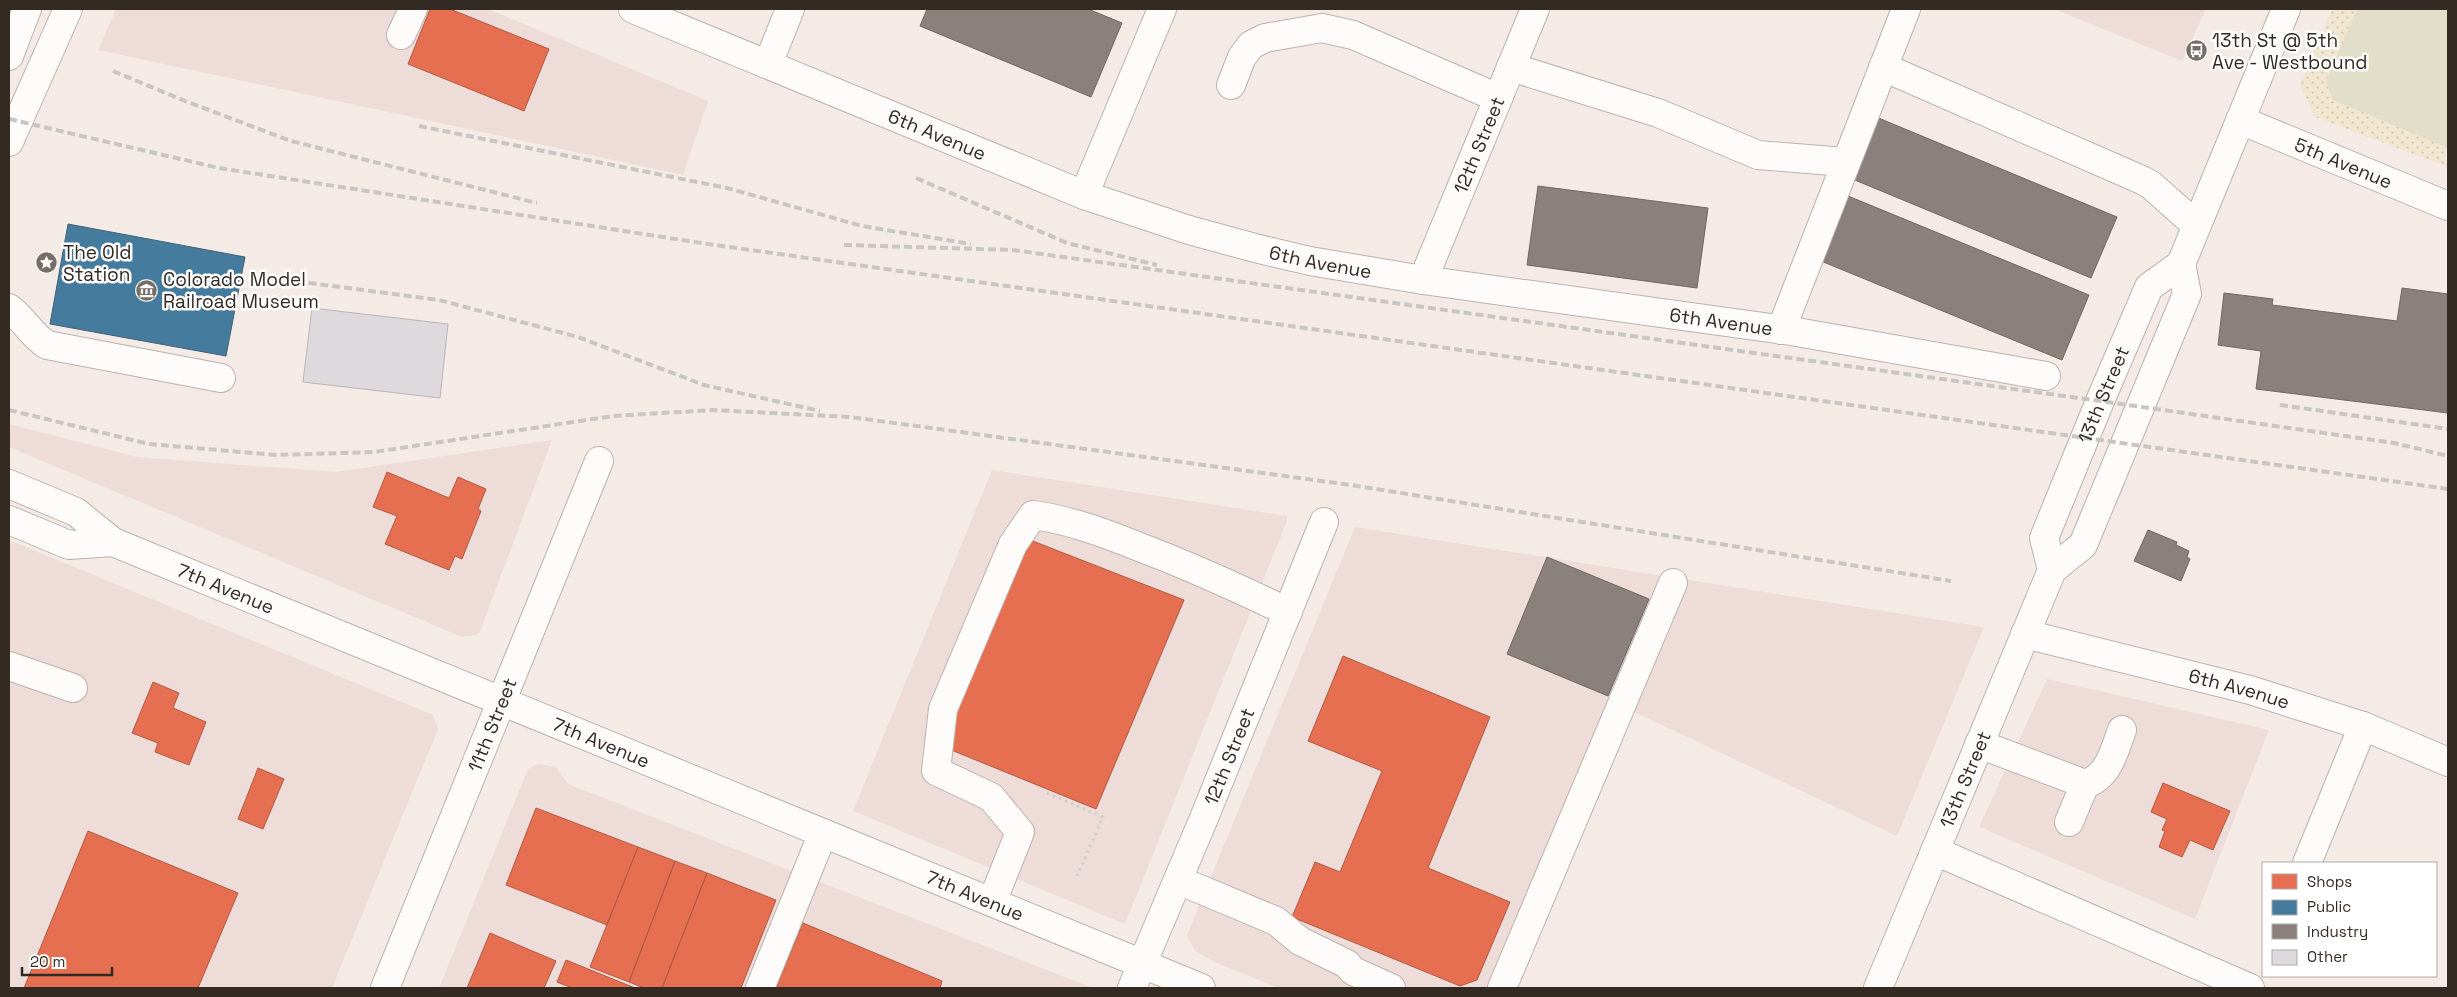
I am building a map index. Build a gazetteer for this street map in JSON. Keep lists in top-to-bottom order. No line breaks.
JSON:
{"streets":{"street":["6th Avenue","12th Street","5th Avenue","13th Street","7th Avenue","11th Street"]},"crossings":[["6th Avenue","12th Street"],["6th Avenue","13th Street"],["12th Street","7th Avenue"],["7th Avenue","11th Street"]],"places":{"bus stop":["13th St @ 5th Ave - Westbound"],"place":["The Old Station"],"museum":["Colorado Model Railroad Museum"]},"legend":["Shops","Public","Industry","Other"],"scale_bar":"20 m"}
